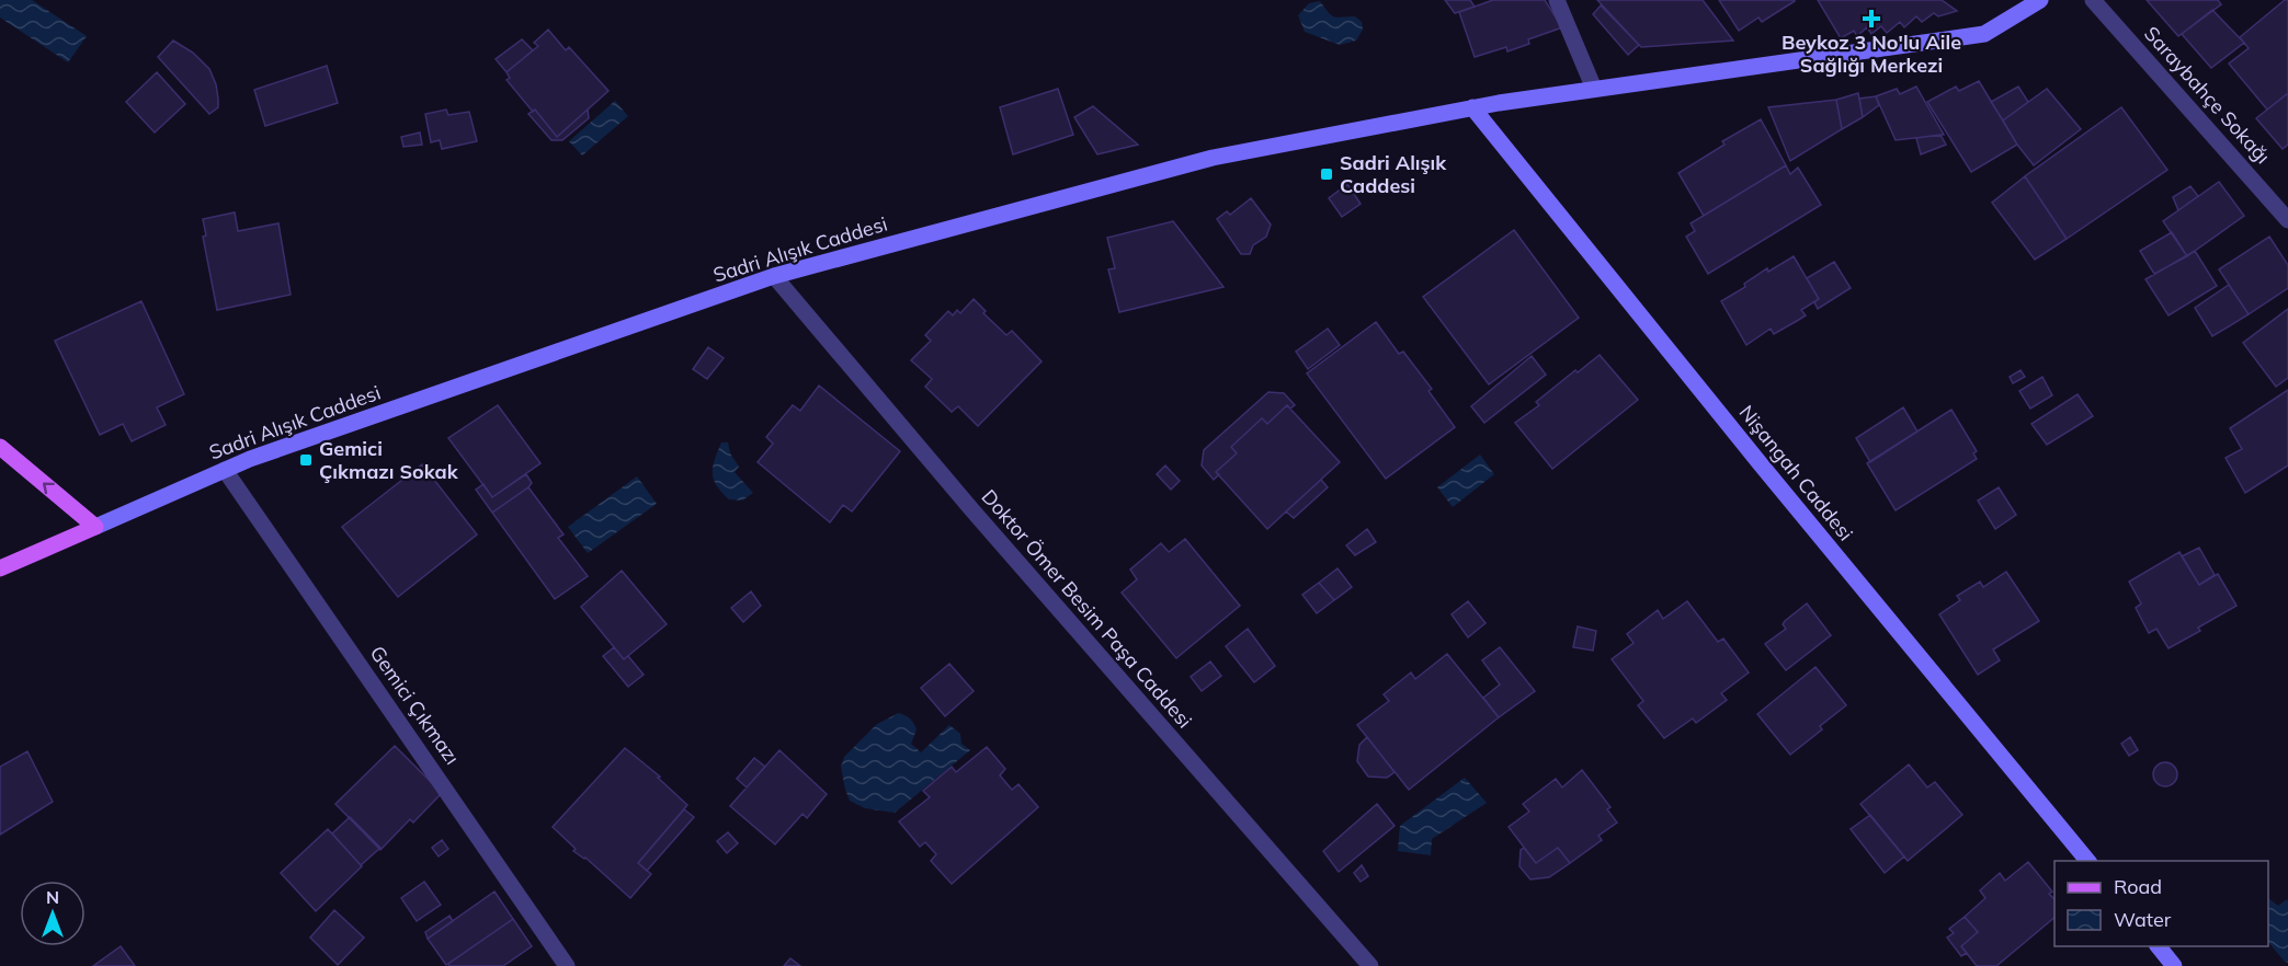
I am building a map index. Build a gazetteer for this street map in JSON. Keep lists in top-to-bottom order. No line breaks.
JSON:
{"streets":{"street":["Saraybahçe Sokağı","Sadri Alışık Caddesi","Nişangah Caddesi","Doktor Ömer Besim Paşa Caddesi","Gemici Çıkmazı"]},"crossings":[["Sadri Alışık Caddesi","Nişangah Caddesi"],["Sadri Alışık Caddesi","Doktor Ömer Besim Paşa Caddesi"],["Sadri Alışık Caddesi","Gemici Çıkmazı"]],"places":{"health":["Beykoz 3 No'lu Aile Sağlığı Merkezi"],"transit":["Sadri Alışık Caddesi","Gemici Çıkmazı Sokak"]},"legend":["Road","Water"],"north":"top"}
